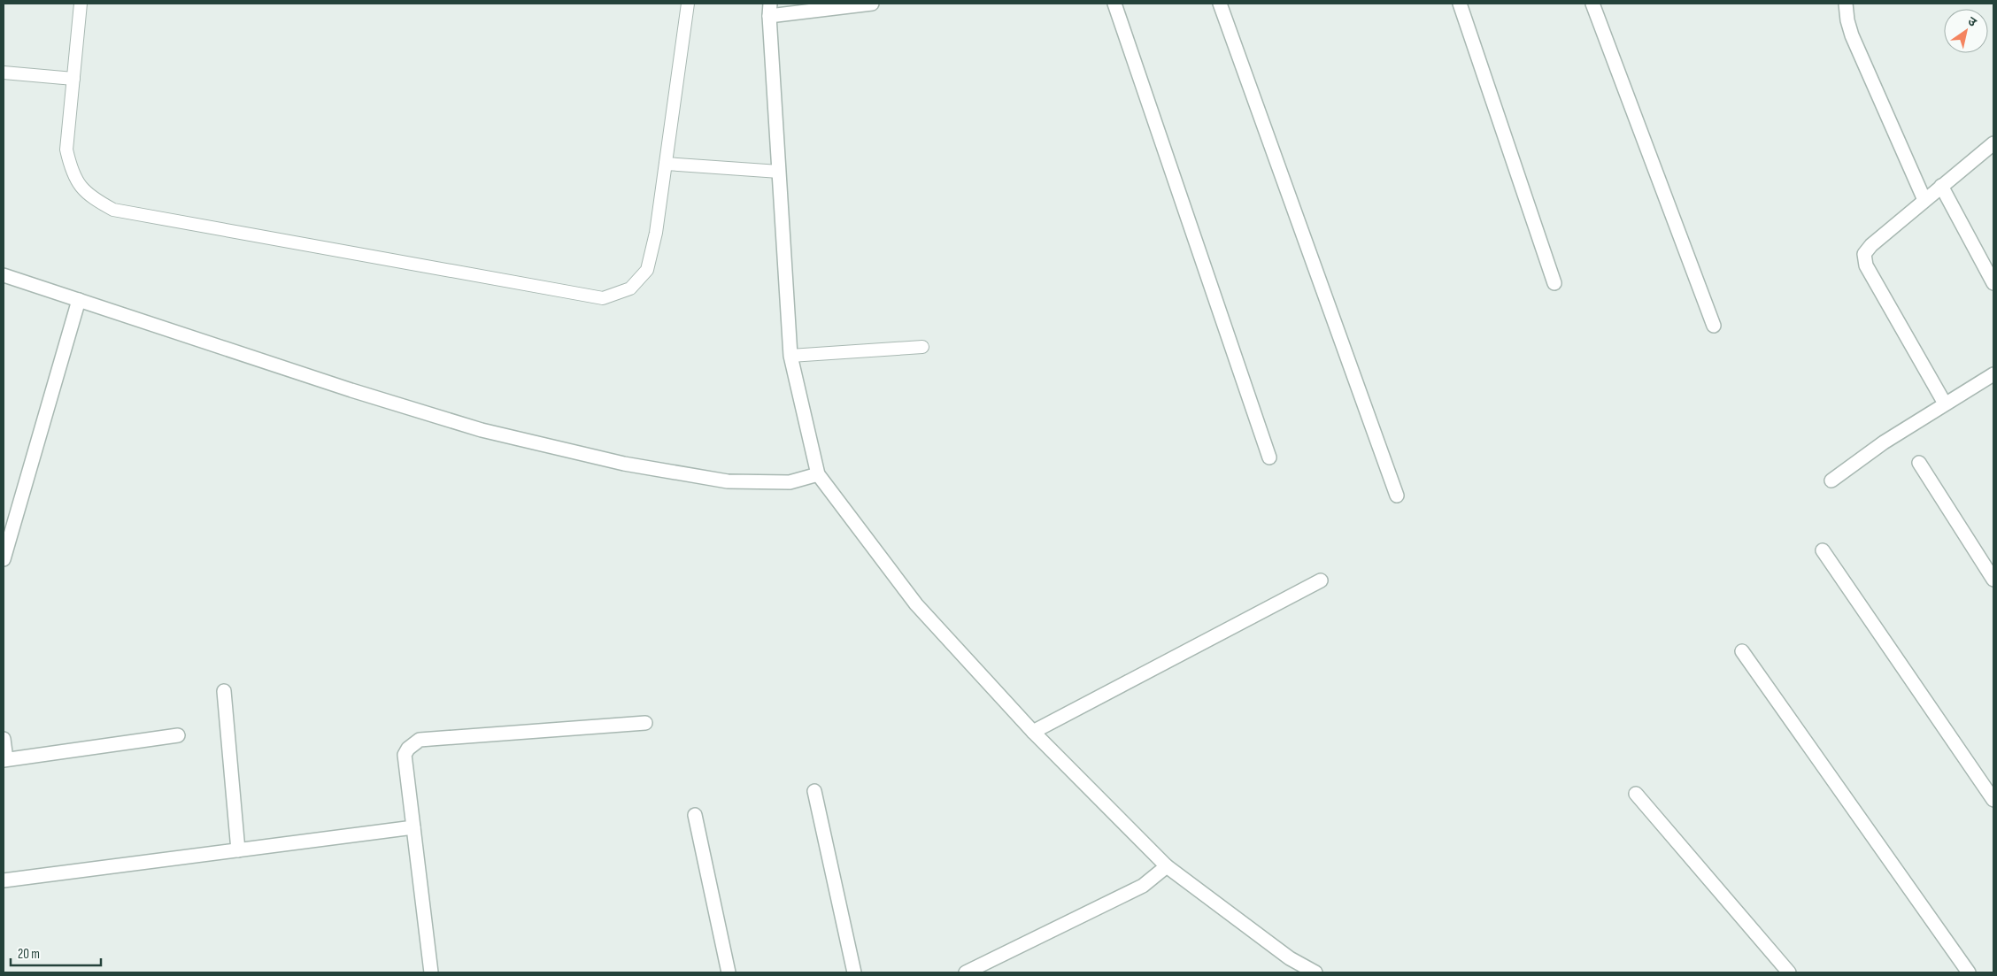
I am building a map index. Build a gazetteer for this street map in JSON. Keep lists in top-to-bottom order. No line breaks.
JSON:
{"scale_bar":"20 m","north":"top right"}
